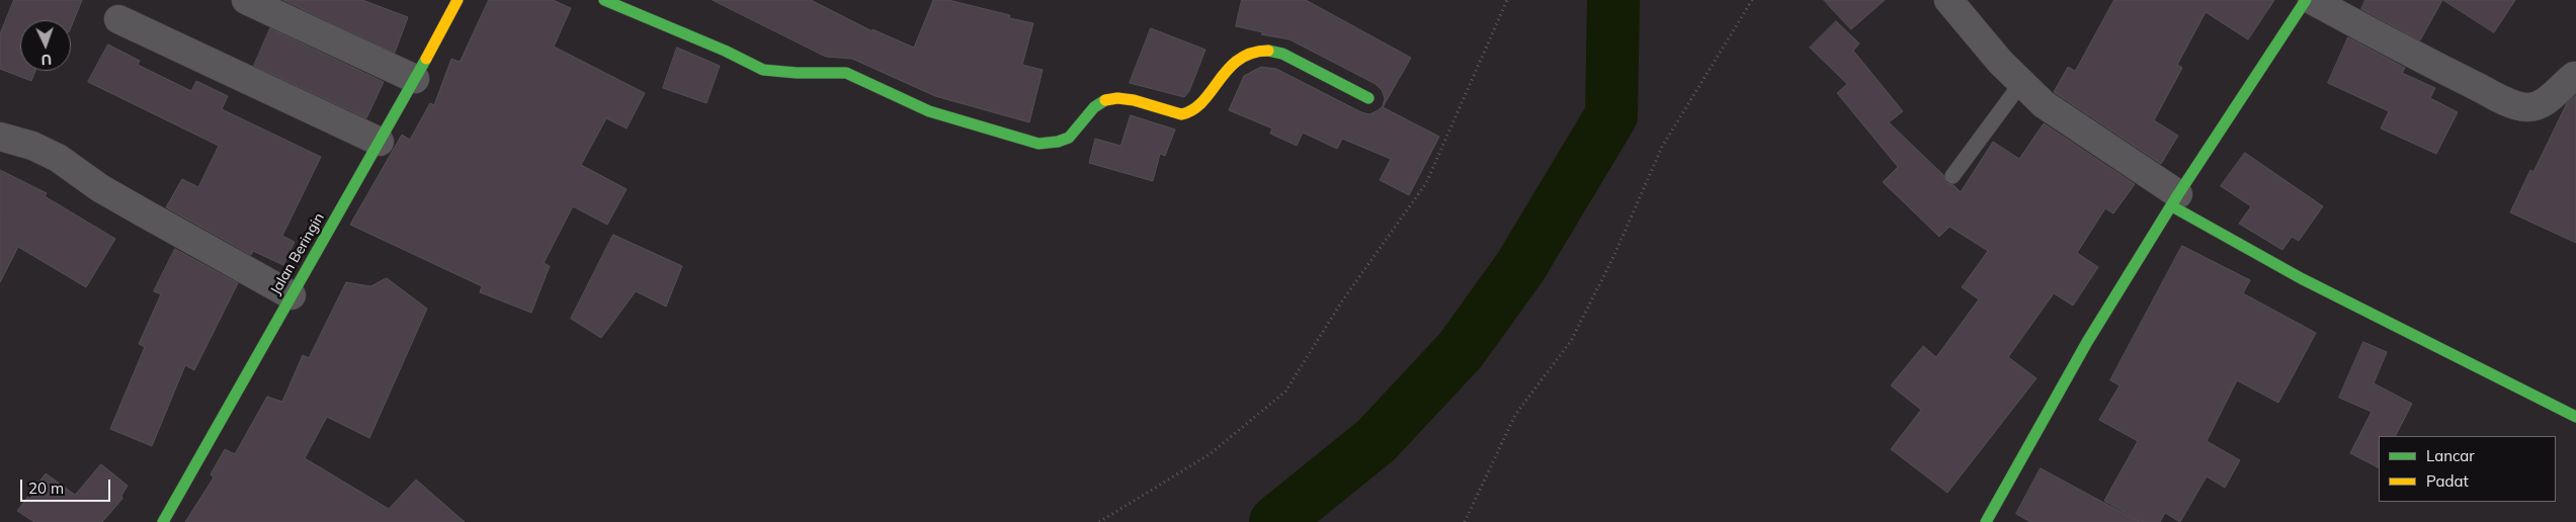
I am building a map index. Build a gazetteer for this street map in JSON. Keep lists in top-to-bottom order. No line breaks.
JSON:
{"streets":{"street":["Jalan Beringin"]},"legend":["Lancar","Padat"],"scale_bar":"20 m","north":"bottom"}
